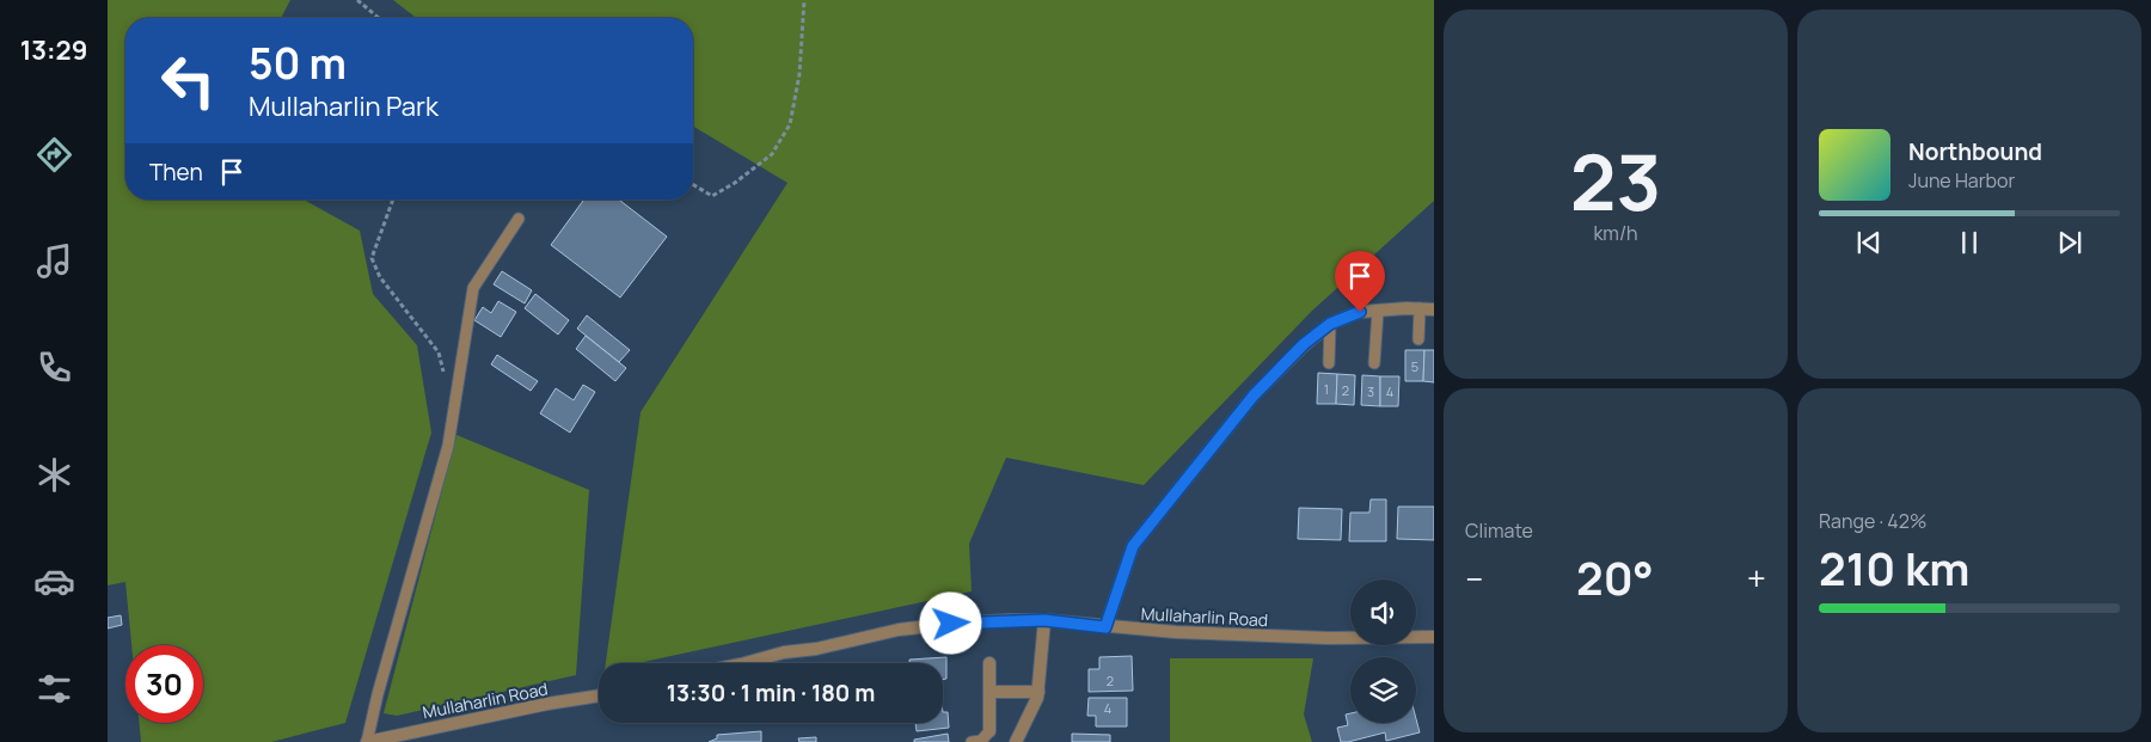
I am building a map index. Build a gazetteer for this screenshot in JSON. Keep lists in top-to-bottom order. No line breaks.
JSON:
{"streets":{"street":["Mullaharlin Road"]},"house_numbers":["5","1","2","3","4","2","4"],"page":{"tabs":"13:29","tile":[["23","km/h"],"Climate",["Range · 42%","210 km"]],"turn":["50 m","Mullaharlin Park"],"song":["Northbound","June Harbor"],"then":"Then","heat":["−","20°","+"],"limit":"30","trip":"13:30 · 1 min · 180 m"}}
